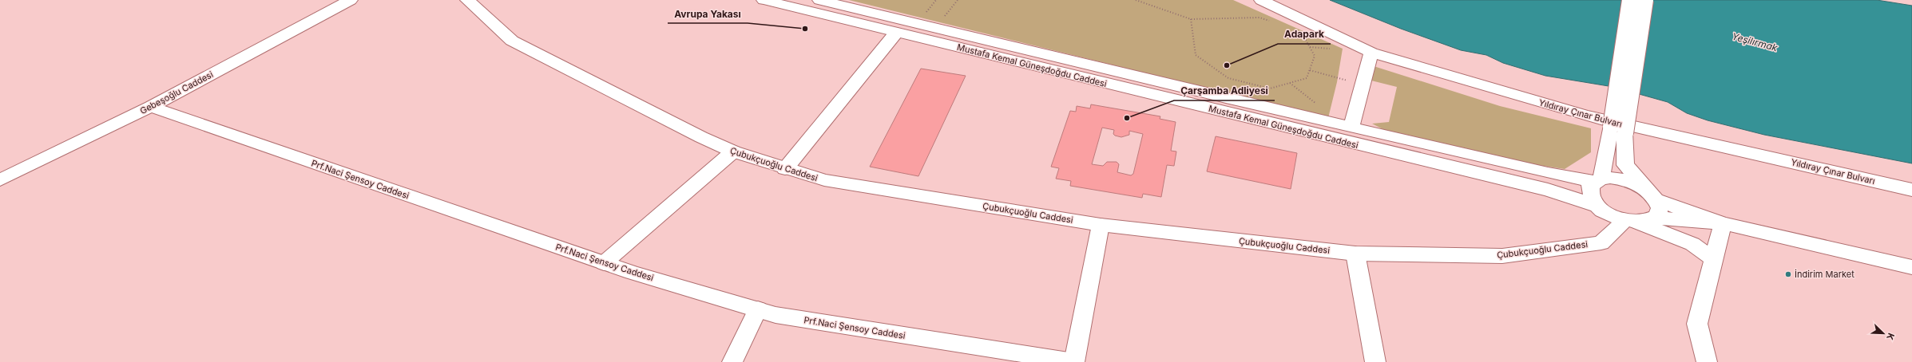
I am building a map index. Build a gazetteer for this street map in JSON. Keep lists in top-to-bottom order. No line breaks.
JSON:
{"streets":{"main road":["Mustafa Kemal Güneşdoğdu Caddesi","Gebeşoğlu Caddesi","Yıldıray Çınar Bulvarı","Çubukçuoğlu Caddesi","Prf.Naci Şensoy Caddesi"]},"crossings":[["Gebeşoğlu Caddesi","Prf.Naci Şensoy Caddesi"]],"water":["Yeşilırmak"],"places":["Avrupa Yakası","Adapark","Çarşamba Adliyesi","İndirim Market"],"north":"bottom right"}
